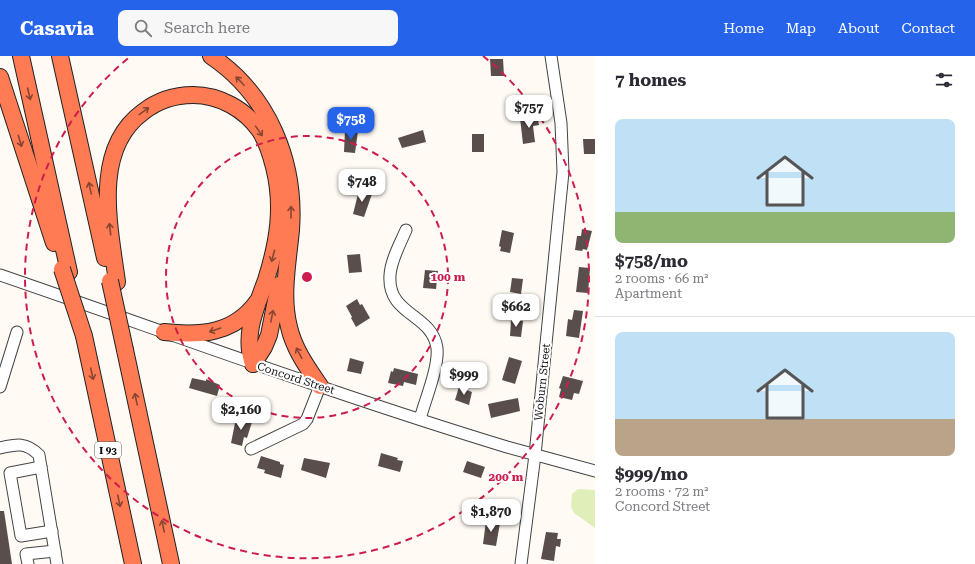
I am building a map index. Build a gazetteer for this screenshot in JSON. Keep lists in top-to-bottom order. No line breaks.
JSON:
{"streets":{"highway":["I 93"],"street":["Concord Street","Woburn Street"]},"crossings":[["Concord Street","Woburn Street"]],"page":{"header":"Casavia","search":"Search here","nav":["Home","Map","About","Contact"],"heading":"7 homes","price":["$757","$758","$748","$662","$999","$2,160","$1,870"],"list":[{"name":"$758/mo","note":"2 rooms · 66 m² · Apartment"},{"name":"$999/mo","note":"2 rooms · 72 m² · Concord Street"}]},"rings":["100 m","200 m"]}
